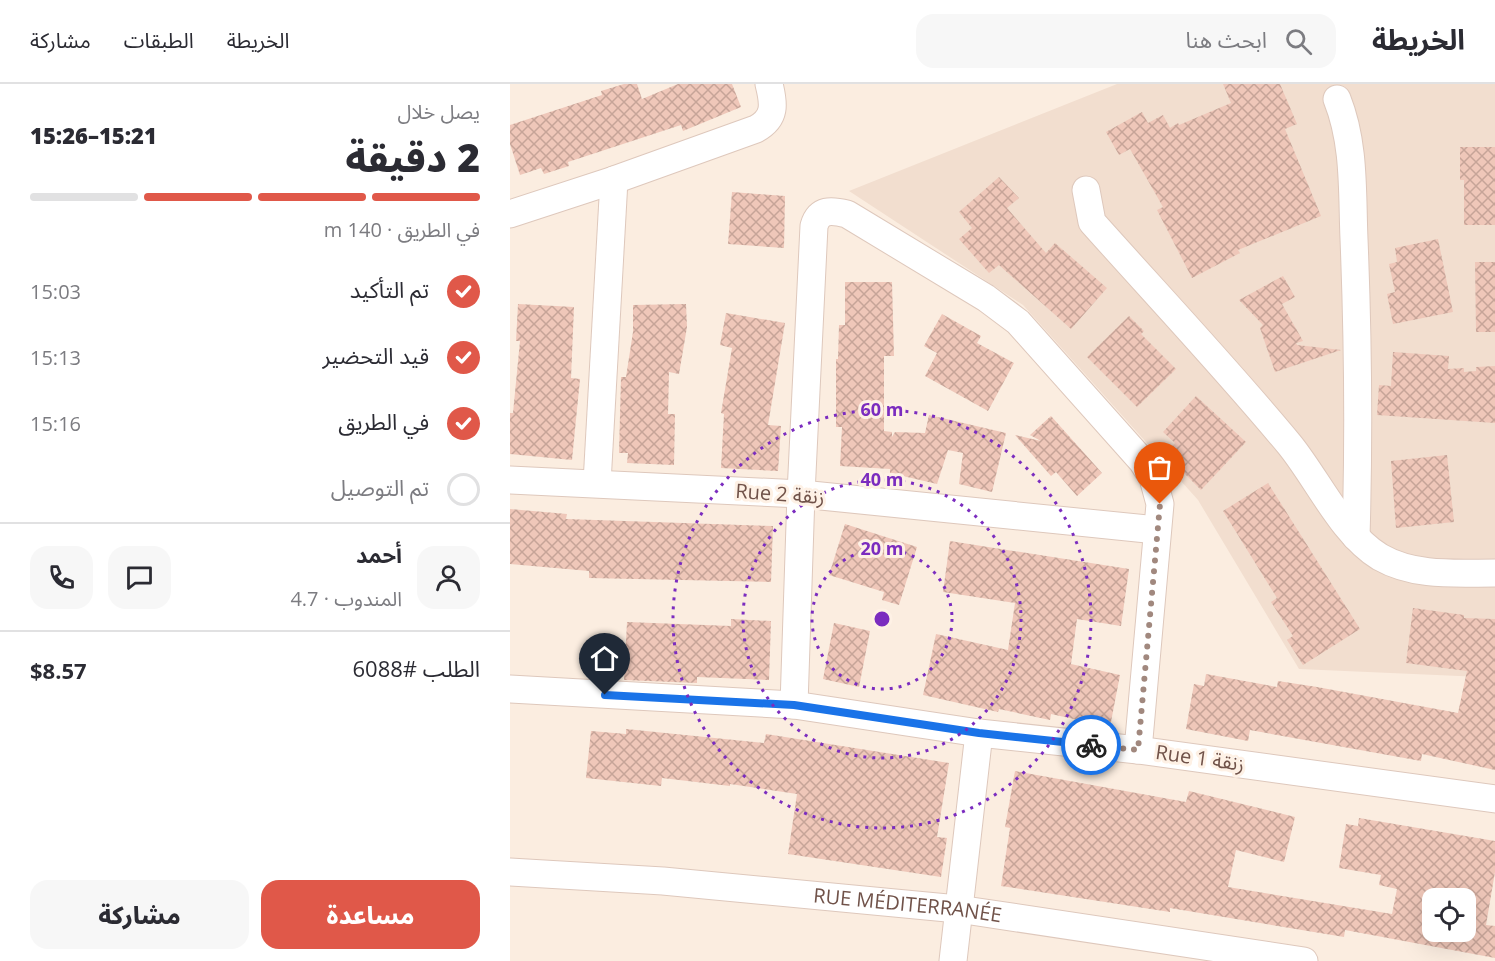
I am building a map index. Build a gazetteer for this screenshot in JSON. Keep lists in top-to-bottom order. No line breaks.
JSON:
{"streets":{"street":["Rue 2 زنقة","Rue 1 زنقة","RUE MÉDITERRANÉE"]},"page":{"header":"الخريطة","search":"ابحث هنا","nav":["الخريطة","الطبقات","مشاركة"],"heading":["2 دقيقة","يصل خلال","15:21–15:26"],"panel":["أحمد","المندوب · 4.7","الطلب #6088","$8.57"],"bar":"في الطريق · 140 m","list":[["تم التأكيد","15:03"],["قيد التحضير","15:13"],["في الطريق","15:16"],"تم التوصيل"],"buttons":["مساعدة","مشاركة"]},"rings":["60 m","40 m","20 m"]}
